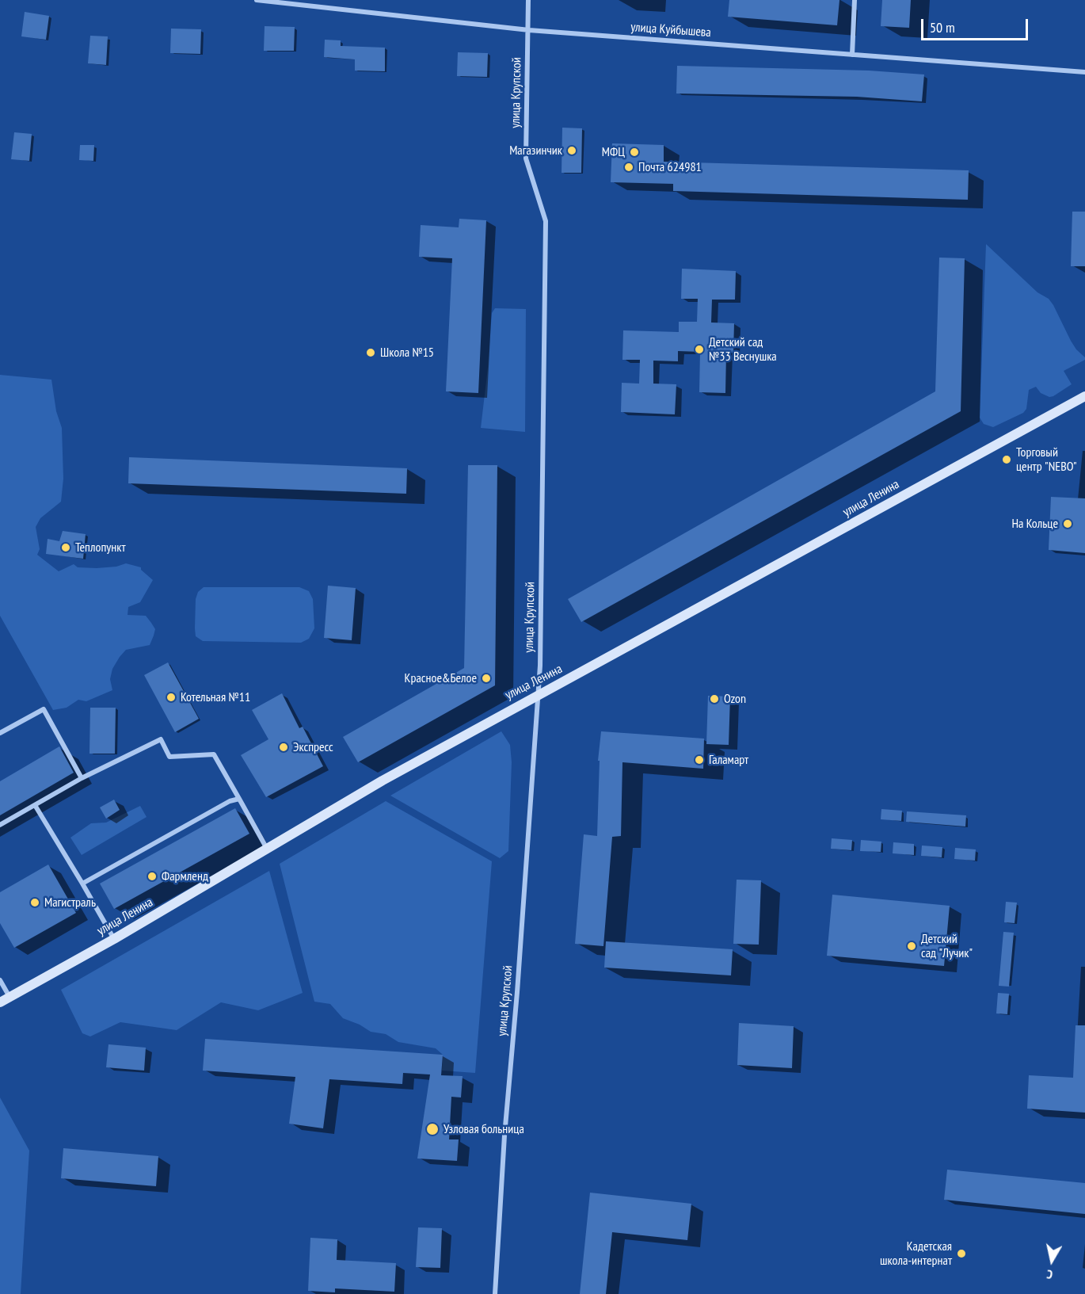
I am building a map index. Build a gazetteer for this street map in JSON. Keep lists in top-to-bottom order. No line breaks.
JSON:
{"streets":{"street":["улица Куйбышева","улица Крупской","улица Ленина"]},"crossings":[["улица Куйбышева","улица Крупской"],["улица Крупской","улица Ленина"]],"places":["Магазинчик","МФЦ","Почта 624981","Детский сад №33 Веснушка","Школа №15","Торговый центр \"NEBO\"","На Кольце","Теплопункт","Красное&Белое","Котельная №11","Ozon","Экспресс","Галамарт","Фармленд","Магистраль","Детский сад \"Лучик\"","Узловая больница","Кадетская школа-интернат"],"scale_bar":"50 m","north":"bottom"}
